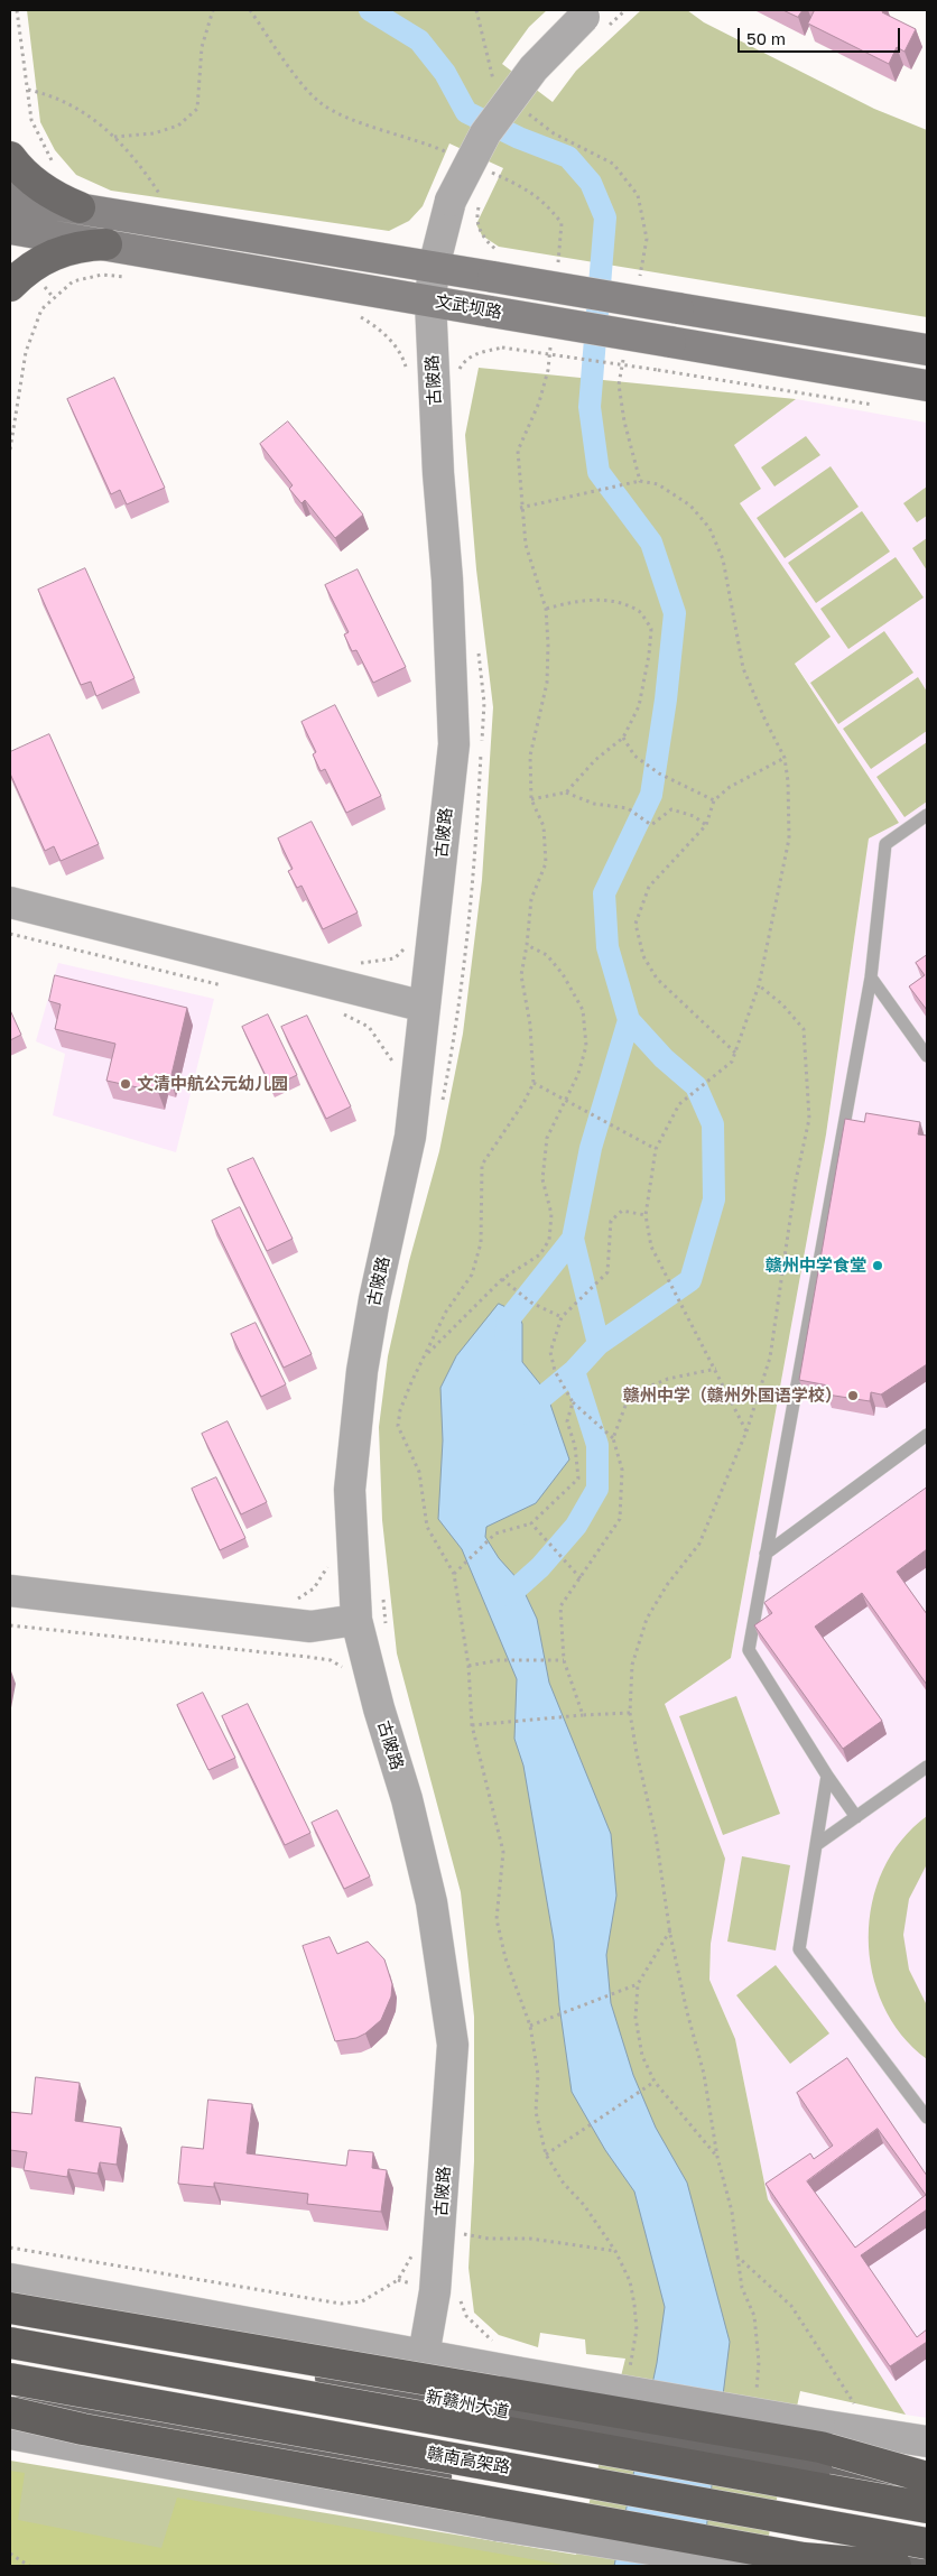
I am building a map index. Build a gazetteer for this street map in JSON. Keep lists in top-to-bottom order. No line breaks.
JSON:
{"streets":{"highway":["赣南高架路"],"main road":["文武坝路","新赣州大道"],"street":["古陂路"]},"crossings":[["文武坝路","古陂路"]],"places":["文清中航公元幼儿园","赣州中学食堂","赣州中学（赣州外国语学校）"],"scale_bar":"50 m"}
